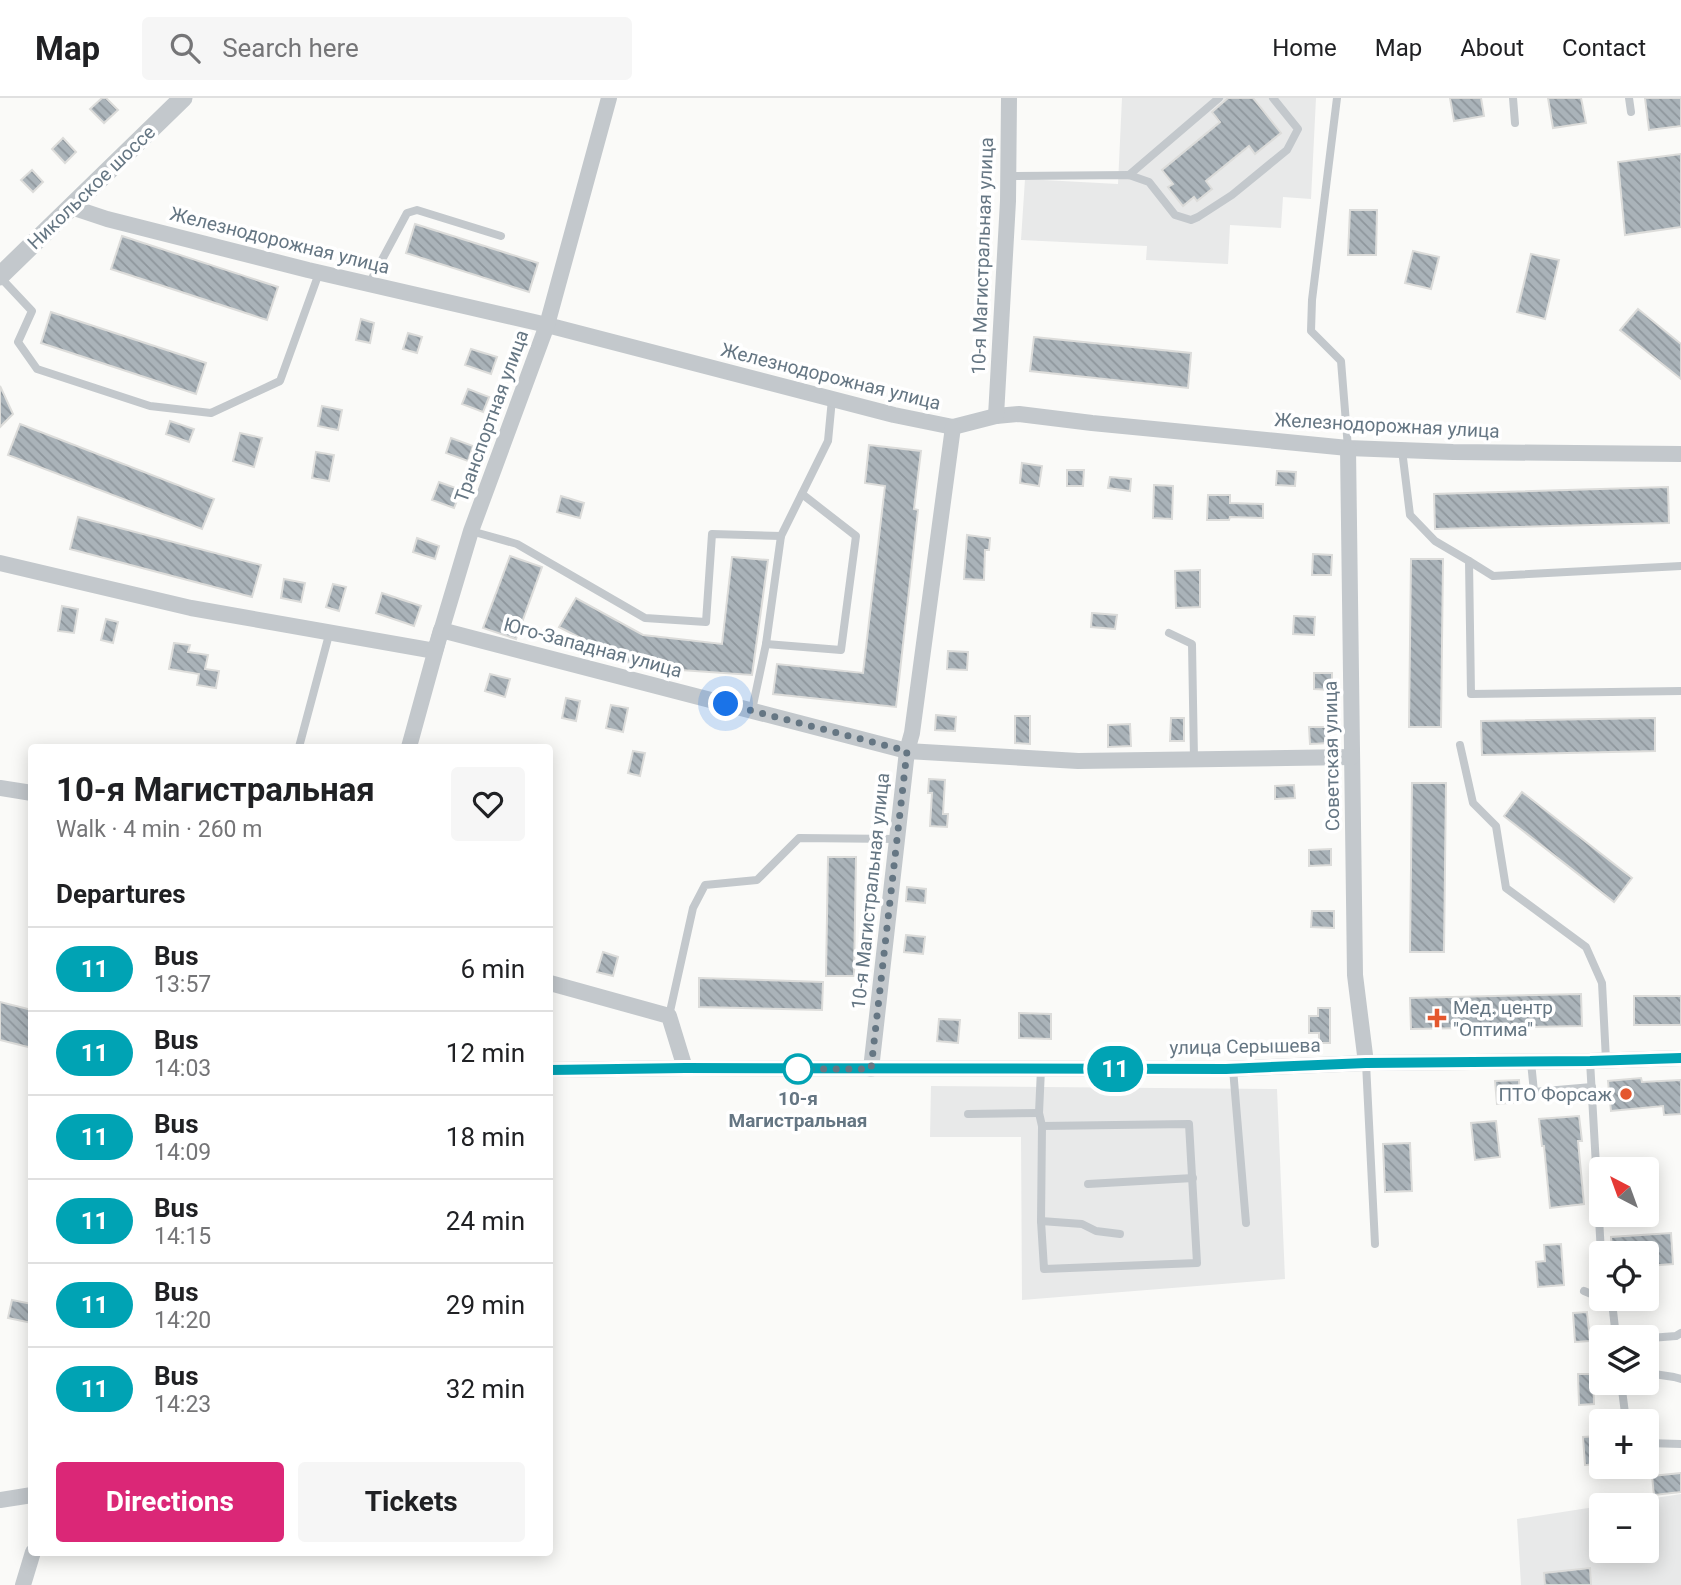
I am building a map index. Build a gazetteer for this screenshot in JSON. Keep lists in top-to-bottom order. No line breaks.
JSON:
{"streets":{"street":["Никольское шоссе","Железнодорожная улица","10-я Магистральная улица","Транспортная улица","Юго-Западная улица","Советская улица","улица Серышева"]},"crossings":[["Никольское шоссе","Железнодорожная улица"],["Железнодорожная улица","10-я Магистральная улица"],["Железнодорожная улица","Транспортная улица"],["Железнодорожная улица","Советская улица"],["10-я Магистральная улица","Юго-Западная улица"],["10-я Магистральная улица","улица Серышева"],["Транспортная улица","Юго-Западная улица"],["Юго-Западная улица","Советская улица"],["Советская улица","улица Серышева"]],"places":{"health":["Мед. центр \"Оптима\""],"other":["10-я Магистральная","ПТО Форсаж"]},"lines":["bus line 11"],"north":"top left","page":{"header":"Map","search":"Search here","nav":["Home","Map","About","Contact"],"on_map":"11","heading":[["10-я Магистральная","Walk · 4 min · 260 m"],"Departures"],"list":[{"mark":"11","name":"Bus","note":"13:57","value":"6 min"},{"mark":"11","name":"Bus","note":"14:03","value":"12 min"},{"mark":"11","name":"Bus","note":"14:09","value":"18 min"},{"mark":"11","name":"Bus","note":"14:15","value":"24 min"},{"mark":"11","name":"Bus","note":"14:20","value":"29 min"},{"mark":"11","name":"Bus","note":"14:23","value":"32 min"}],"map_buttons":["+","−"],"buttons":["Directions","Tickets"]}}
